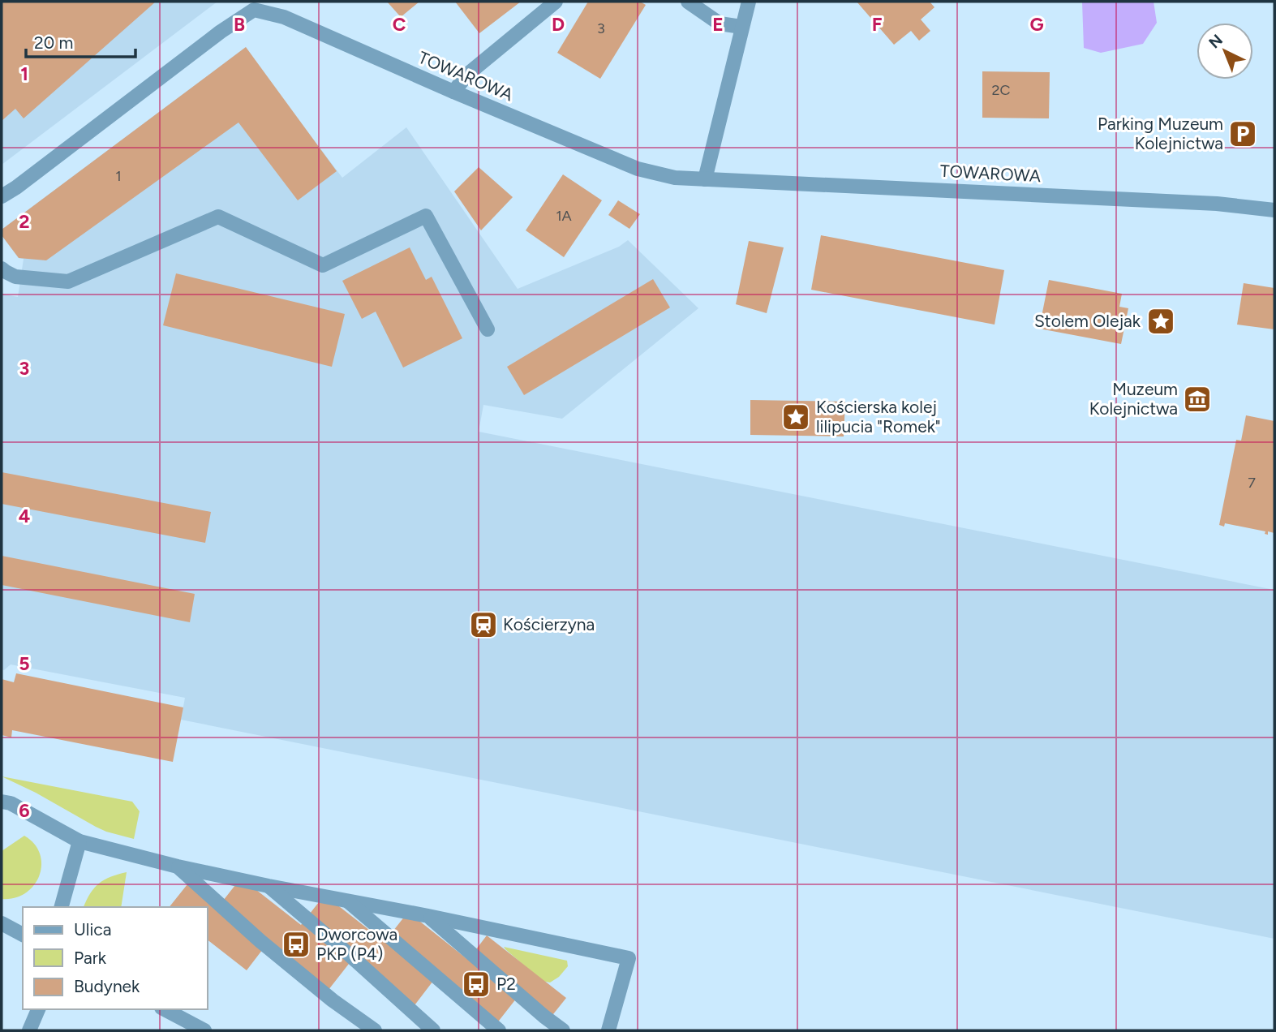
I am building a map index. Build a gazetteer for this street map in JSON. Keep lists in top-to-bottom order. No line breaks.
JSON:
{"streets":{"street":["TOWAROWA"]},"places":{"parking":["Parking Muzeum Kolejnictwa"],"place":["Stolem Olejak","Kościerska kolej lilipucia \"Romek\""],"museum":["Muzeum Kolejnictwa"],"station":["Kościerzyna"],"bus stop":["Dworcowa PKP (P4)","P2"]},"house_numbers":["3","2C","1","1A","7"],"legend":["Ulica","Park","Budynek"],"scale_bar":"20 m","north":"top left","grid":{"columns":["B","C","D","E","F","G"],"rows":["1","2","3","4","5","6"]}}
